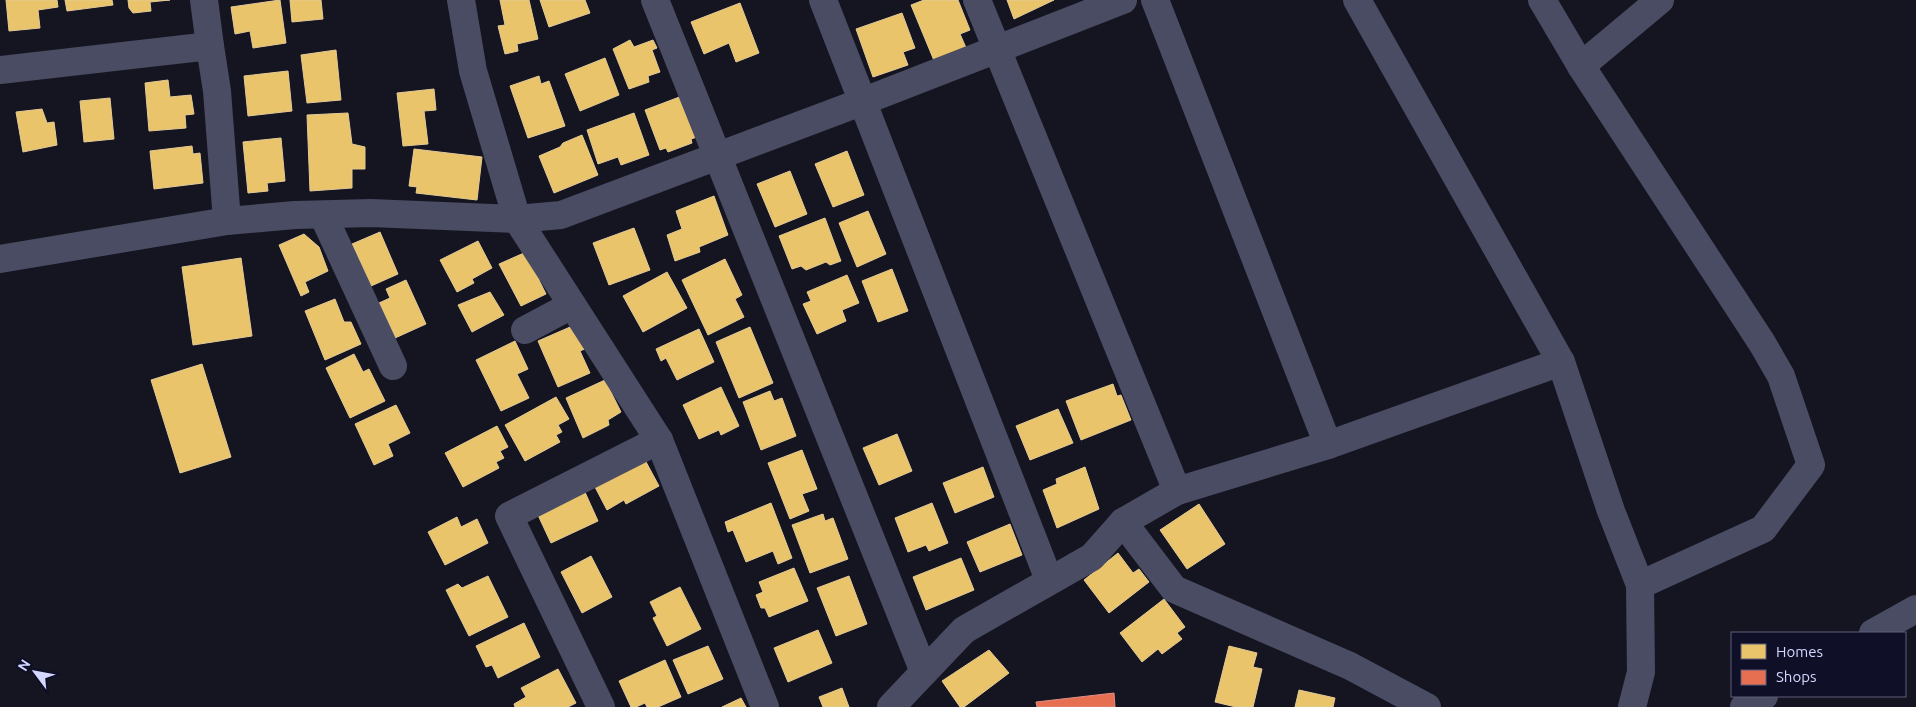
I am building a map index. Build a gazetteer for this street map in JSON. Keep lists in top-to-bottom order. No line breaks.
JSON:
{"legend":["Homes","Shops"],"north":"top left"}
